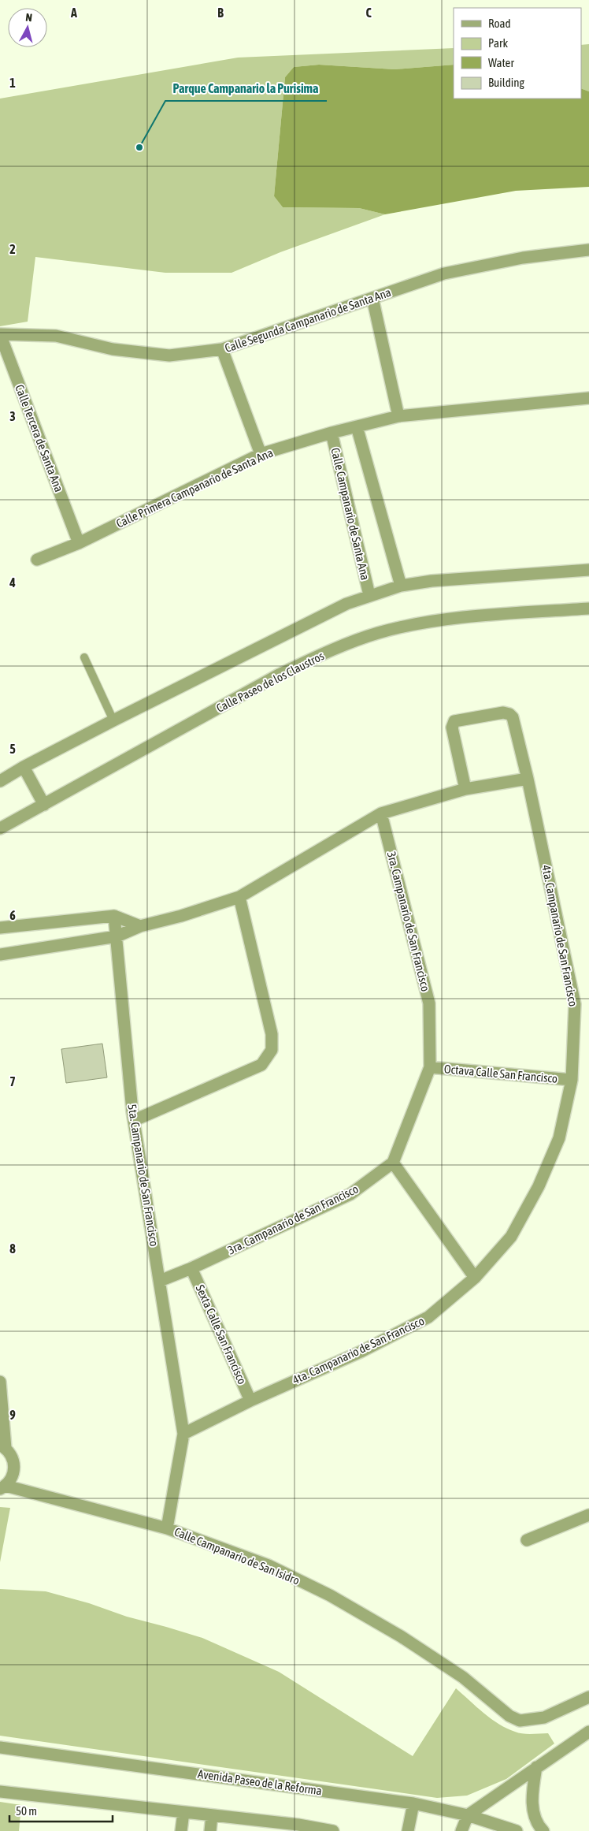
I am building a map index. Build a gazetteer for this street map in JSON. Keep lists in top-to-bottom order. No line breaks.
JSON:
{"streets":{"street":["Calle Segunda Campanario de Santa Ana","Calle Tercera de Santa Ana","Calle Primera Campanario de Santa Ana","Calle Campanario de Santa Ana","Calle Paseo de los Claustros","3ra. Campanario de San Francisco","4ta. Campanario de San Francisco","Octava Calle San Francisco","5ta. Campanario de San Francisco","Sexta Calle San Francisco","Calle Campanario de San Isidro","Avenida Paseo de la Reforma"]},"crossings":[["Calle Segunda Campanario de Santa Ana","Calle Tercera de Santa Ana"],["Calle Tercera de Santa Ana","Calle Primera Campanario de Santa Ana"],["Calle Primera Campanario de Santa Ana","Calle Campanario de Santa Ana"],["3ra. Campanario de San Francisco","Octava Calle San Francisco"],["3ra. Campanario de San Francisco","5ta. Campanario de San Francisco"],["3ra. Campanario de San Francisco","Sexta Calle San Francisco"],["4ta. Campanario de San Francisco","Octava Calle San Francisco"],["4ta. Campanario de San Francisco","5ta. Campanario de San Francisco"],["4ta. Campanario de San Francisco","Sexta Calle San Francisco"]],"places":["Parque Campanario la Purisima"],"legend":["Road","Park","Water","Building"],"scale_bar":"50 m","north":"top","grid":{"columns":["A","B","C"],"rows":["1","2","3","4","5","6","7","8","9"]}}
